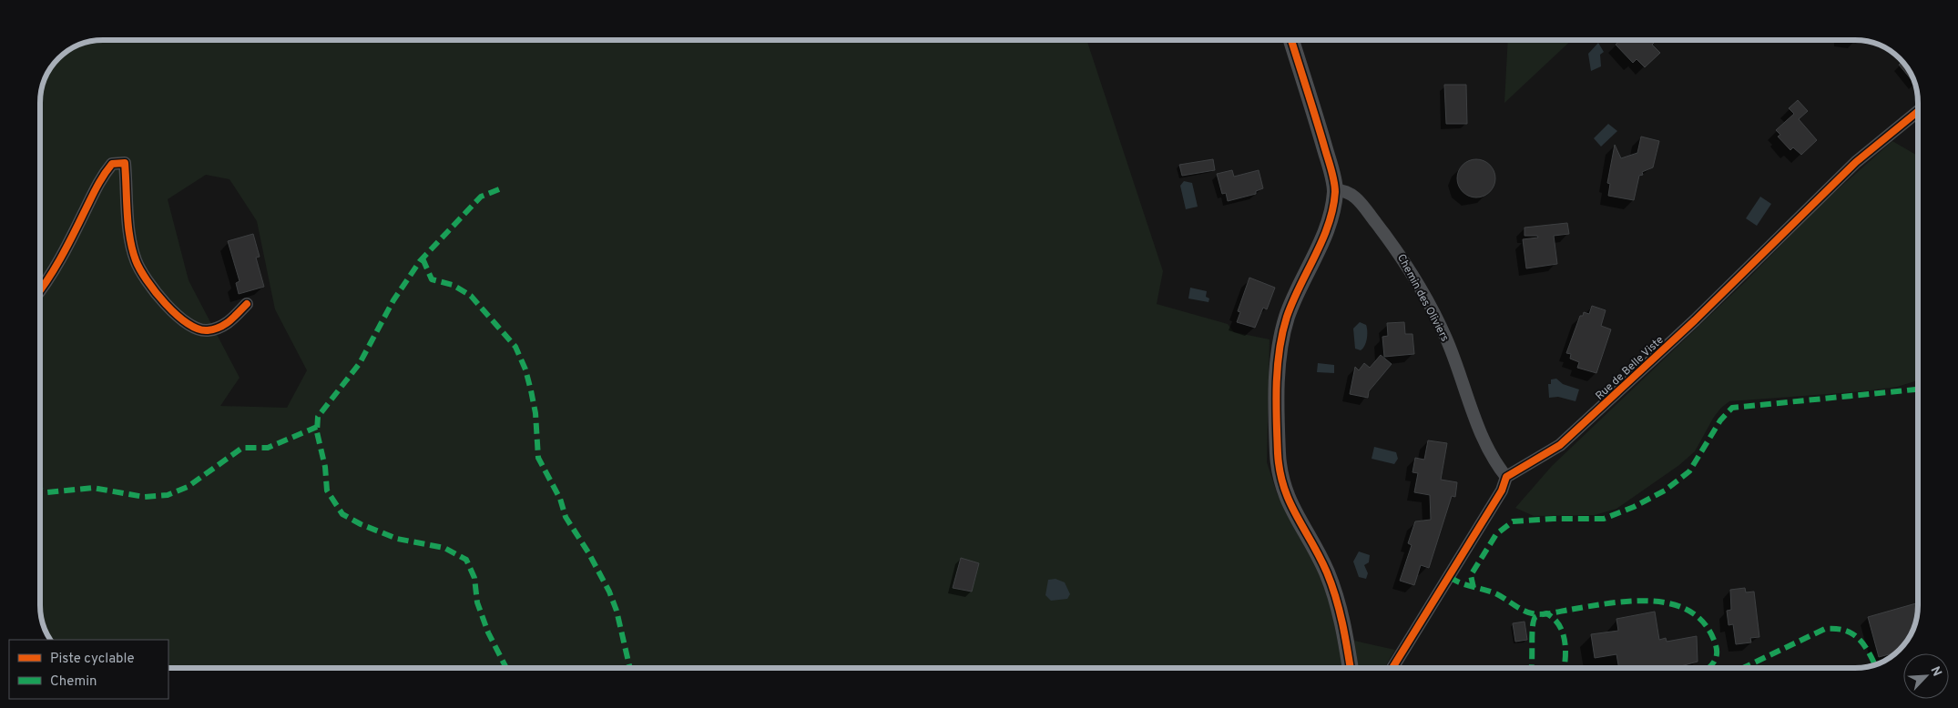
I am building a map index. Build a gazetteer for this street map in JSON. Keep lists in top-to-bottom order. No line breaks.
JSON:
{"streets":{"street":["Chemin des Oliviers","Rue de Belle Viste"]},"crossings":[["Chemin des Oliviers","Rue de Belle Viste"]],"legend":["Piste cyclable","Chemin"],"north":"top right"}
